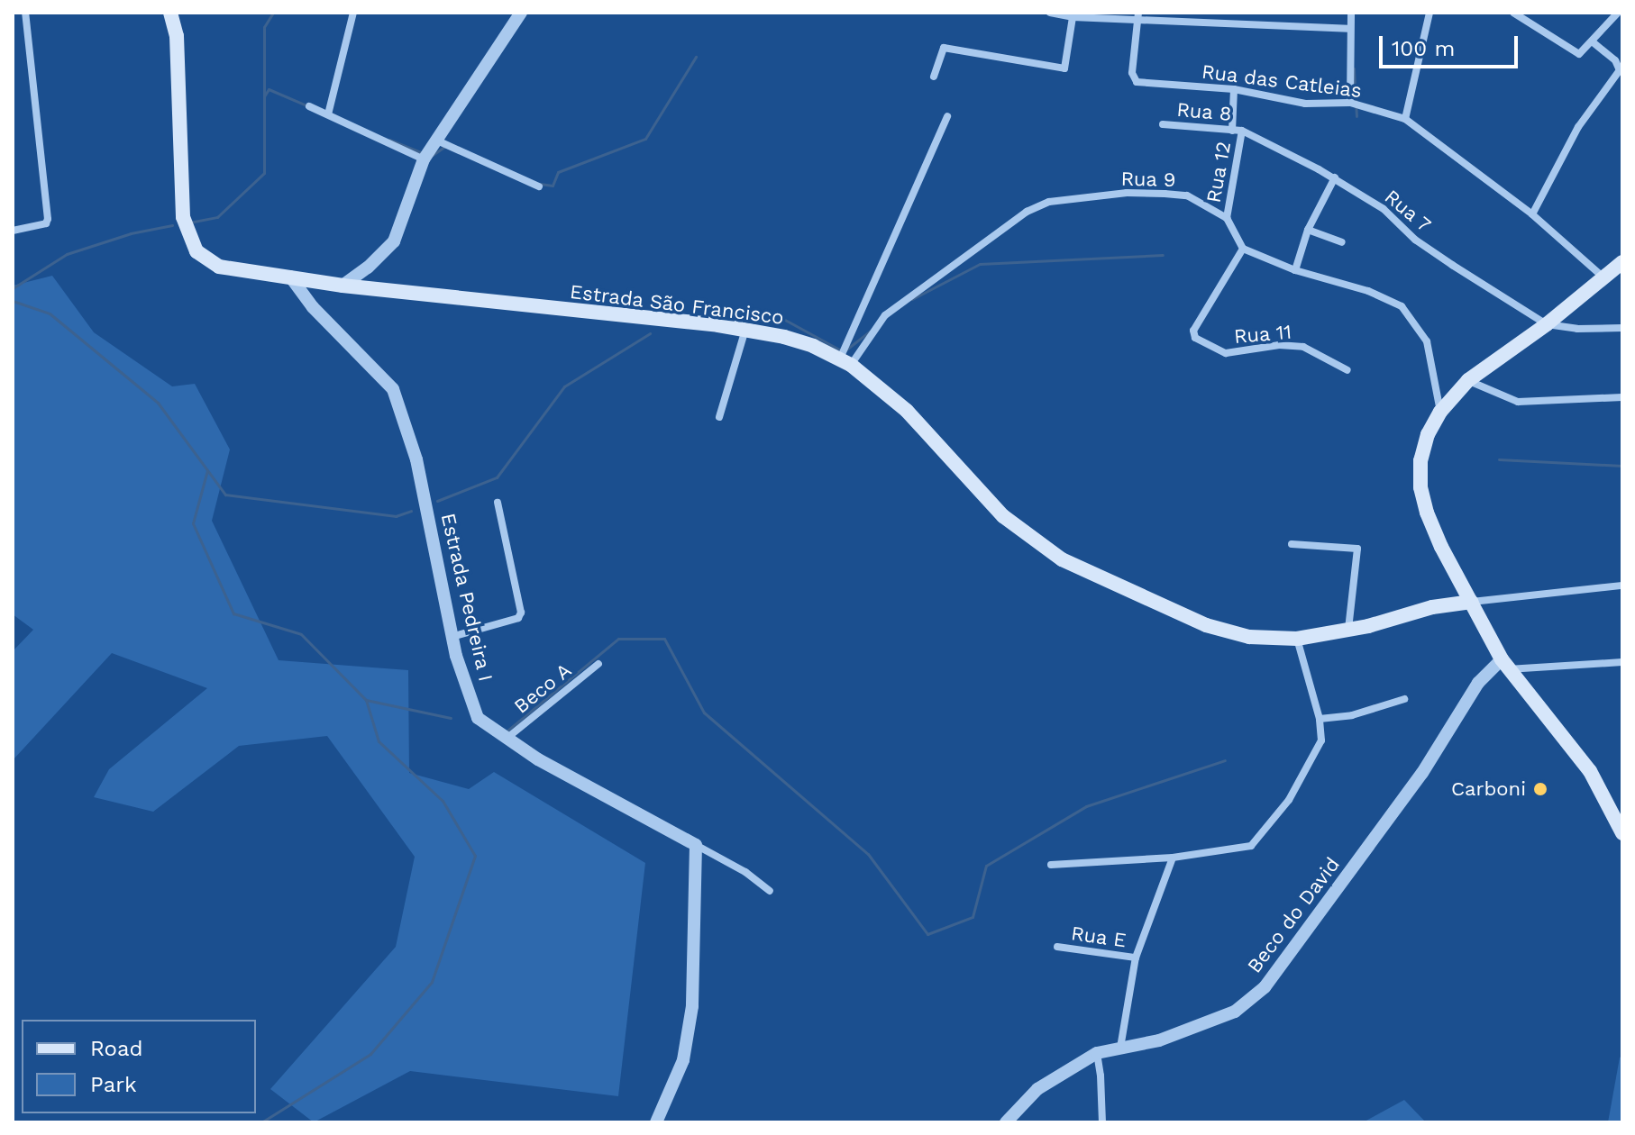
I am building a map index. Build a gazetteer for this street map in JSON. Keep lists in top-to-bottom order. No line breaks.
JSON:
{"streets":{"main road":["Estrada São Francisco"],"street":["Rua das Catleias","Rua 8","Rua 12","Rua 9","Rua 7","Rua 11","Estrada Pedreira I","Beco A","Beco do David","Rua E"]},"crossings":[["Rua 8","Rua 12"],["Rua 8","Rua 7"],["Rua 12","Rua 9"],["Rua 12","Rua 7"],["Rua 9","Estrada São Francisco"],["Estrada São Francisco","Estrada Pedreira I"],["Estrada Pedreira I","Beco A"]],"places":["Carboni"],"legend":["Road","Park"],"scale_bar":"100 m"}
